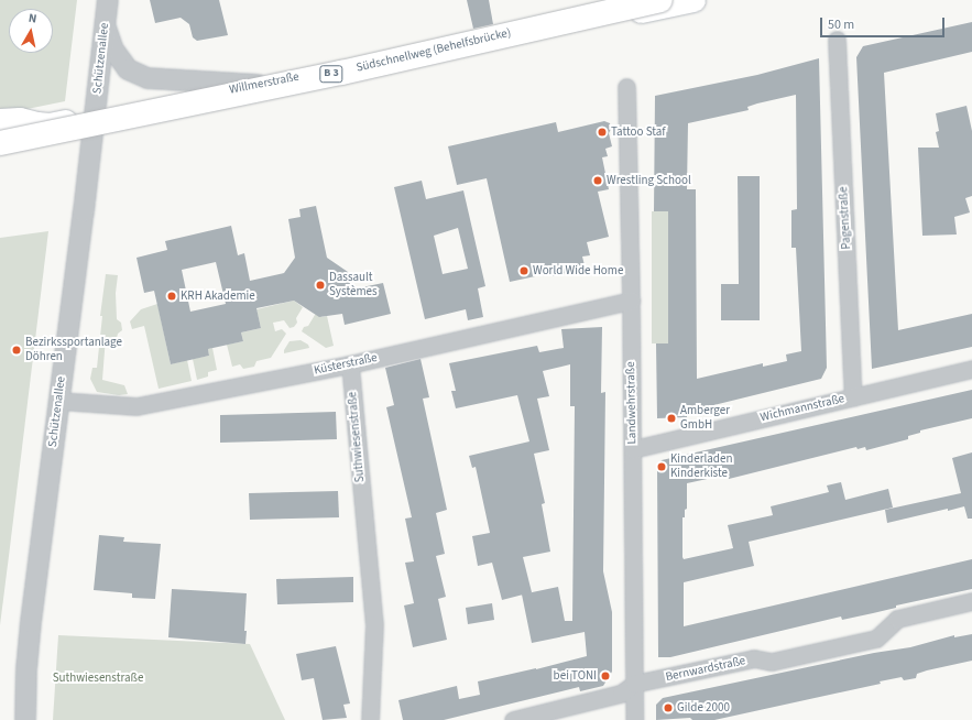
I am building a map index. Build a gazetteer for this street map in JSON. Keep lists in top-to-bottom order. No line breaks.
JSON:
{"streets":{"highway":["Südschnellweg (Behelfsbrücke)","B 3"],"main road":["Willmerstraße"],"street":["Schützenallee","Pagenstraße","Küsterstraße","Landwehrstraße","Wichmannstraße","Suthwiesenstraße","Bernwardstraße"]},"crossings":[["Südschnellweg (Behelfsbrücke)","Willmerstraße"],["Schützenallee","Willmerstraße"],["Schützenallee","Küsterstraße"],["Pagenstraße","Wichmannstraße"],["Küsterstraße","Landwehrstraße"],["Küsterstraße","Suthwiesenstraße"],["Landwehrstraße","Wichmannstraße"],["Landwehrstraße","Bernwardstraße"]],"parks":["Suthwiesenstraße"],"places":["Tattoo Staf","Wrestling School","World Wide Home","Dassault Systèmes","KRH Akademie","Bezirkssportanlage Döhren","Amberger GmbH","Kinderladen Kinderkiste","bei TONI","Gilde 2000"],"scale_bar":"50 m","north":"top"}
